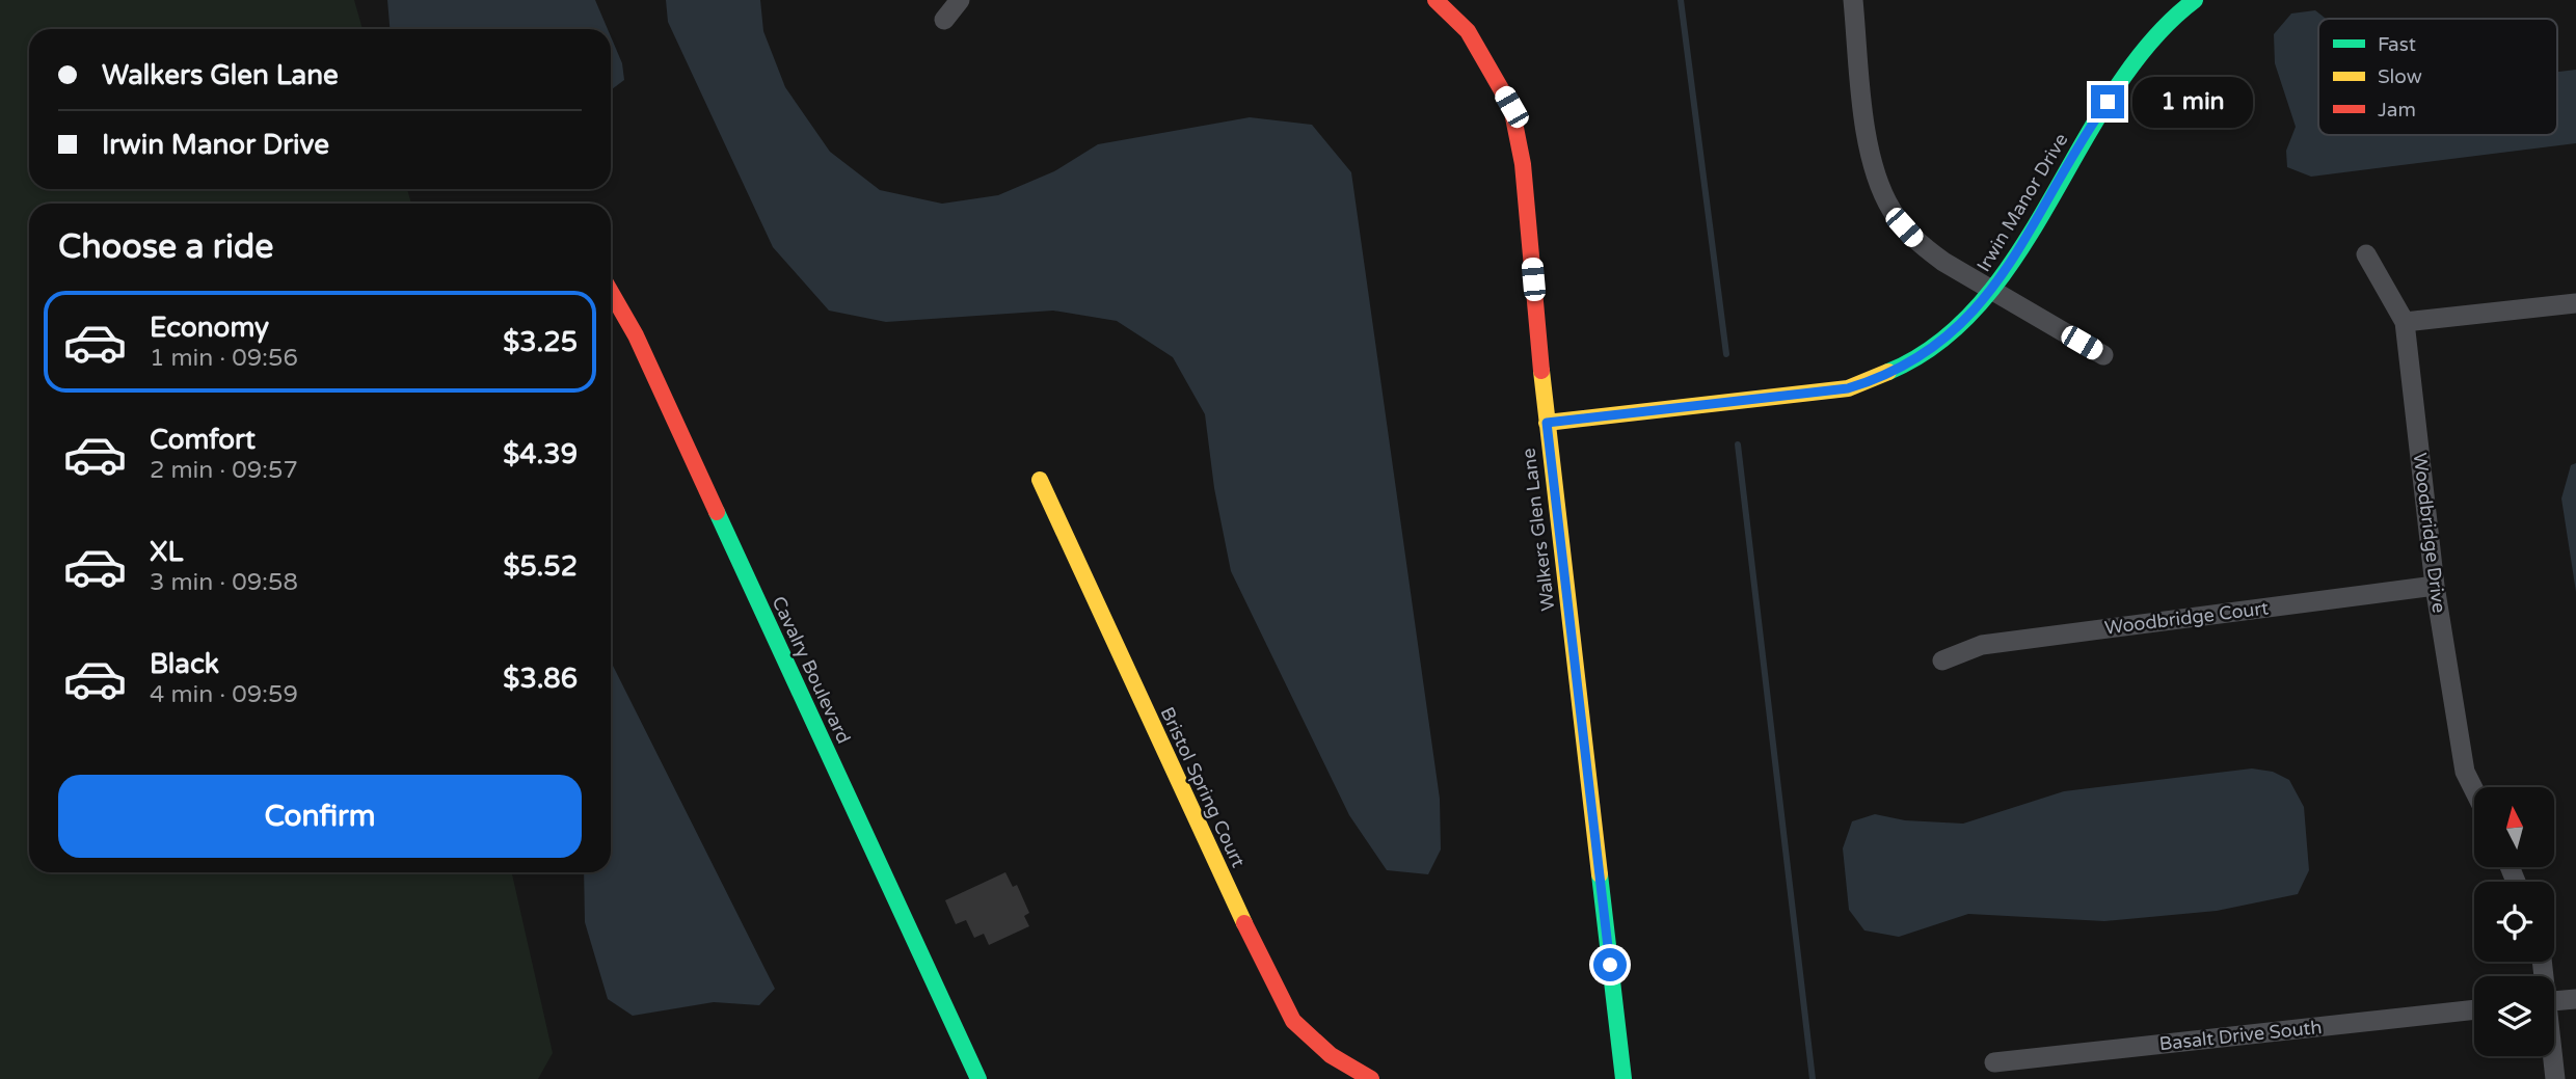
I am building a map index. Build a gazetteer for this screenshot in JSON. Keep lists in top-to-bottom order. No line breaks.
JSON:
{"streets":{"street":["Irwin Manor Drive","Walkers Glen Lane","Woodbridge Drive","Woodbridge Court","Cavalry Boulevard","Bristol Spring Court","Basalt Drive South"]},"crossings":[["Irwin Manor Drive","Walkers Glen Lane"],["Woodbridge Drive","Woodbridge Court"]],"legend":["Fast","Slow","Jam"],"north":"top","page":{"banner":["Walkers Glen Lane","Irwin Manor Drive"],"bubble":"1 min","heading":"Choose a ride","list":[{"name":"Economy","note":"1 min · 09:56","value":"$3.25"},{"name":"Comfort","note":"2 min · 09:57","value":"$4.39"},{"name":"XL","note":"3 min · 09:58","value":"$5.52"},{"name":"Black","note":"4 min · 09:59","value":"$3.86"}],"buttons":"Confirm"}}
